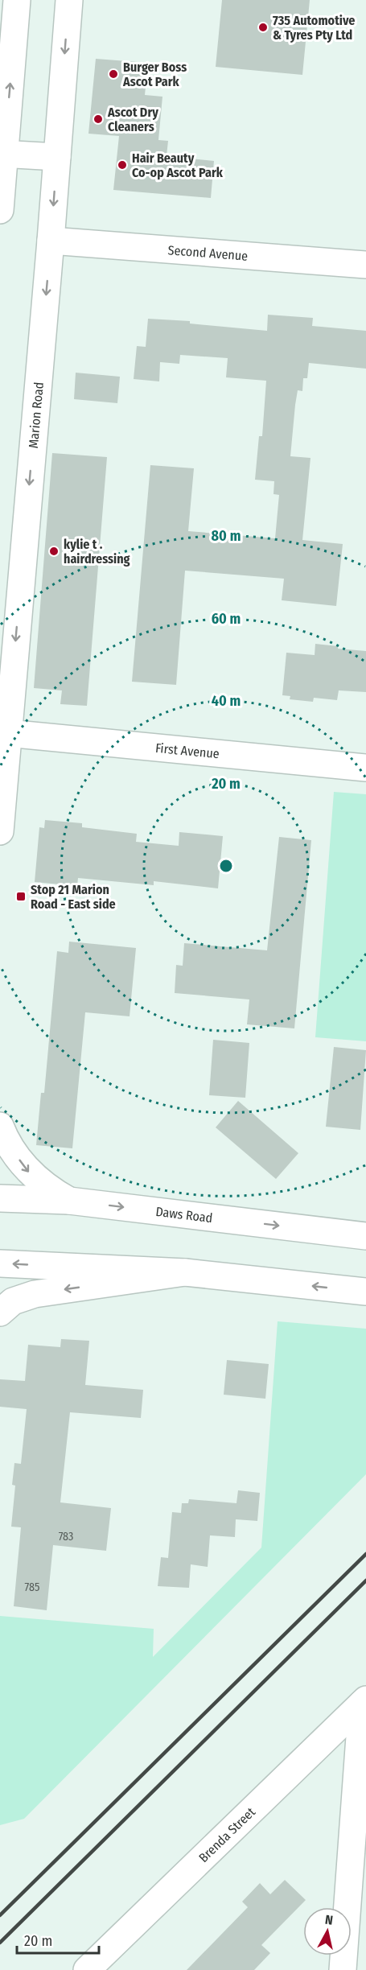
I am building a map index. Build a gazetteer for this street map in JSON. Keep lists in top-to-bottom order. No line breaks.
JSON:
{"streets":{"main road":["Second Avenue","Marion Road","First Avenue","Daws Road","Brenda Street"]},"crossings":[["Second Avenue","Marion Road"],["Marion Road","First Avenue"]],"one_way":["Marion Road"],"places":{"other":["735 Automotive & Tyres Pty Ltd","Burger Boss Ascot Park","Ascot Dry Cleaners","Hair Beauty Co-op Ascot Park","kylie t . hairdressing"],"transit":["Stop 21 Marion Road - East side"]},"house_numbers":["783","785"],"scale_bar":"20 m","north":"top","rings":["80 m","60 m","40 m","20 m"]}
